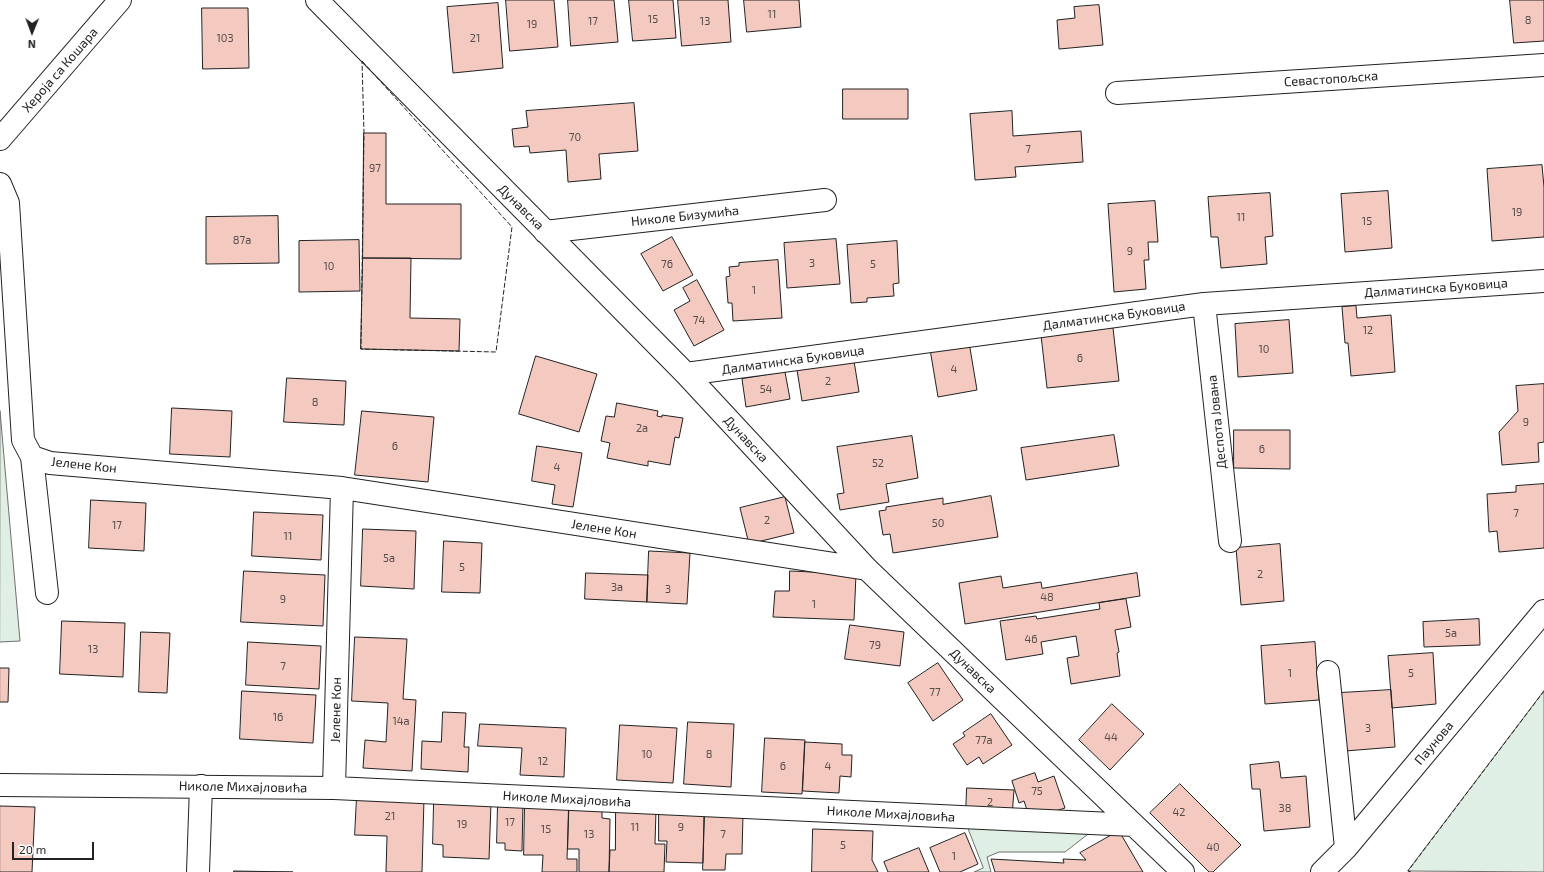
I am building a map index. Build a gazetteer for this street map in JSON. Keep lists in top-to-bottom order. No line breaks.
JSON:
{"streets":{"street":["Хероја са Кошара","Севастопољска","Дунавска","Николе Бизумића","Далматинска Буковица","Деспота Јована","Јелене Кон","Паунова","Николе Михајловића"]},"crossings":[["Дунавска","Николе Бизумића"],["Дунавска","Далматинска Буковица"],["Дунавска","Јелене Кон"],["Дунавска","Николе Михајловића"],["Далматинска Буковица","Деспота Јована"],["Јелене Кон","Николе Михајловића"]],"house_numbers":["11","15","8","17","13","19","103","21","70","7","97","19","11","15","87a","9","3","76","5","10","1","74","12","10","6","4","2","54","8","9","2a","6","6","52","4","7","2","50","17","11","5a","5","2","3a","3","48","9","1","5a","46","79","13","7","1","5","77","16","14a","3","44","77a","10","8","12","6","4","75","2","38","42","21","17","19","11","9","15","13","7","5","40","1"],"scale_bar":"20 m","north":"bottom"}
